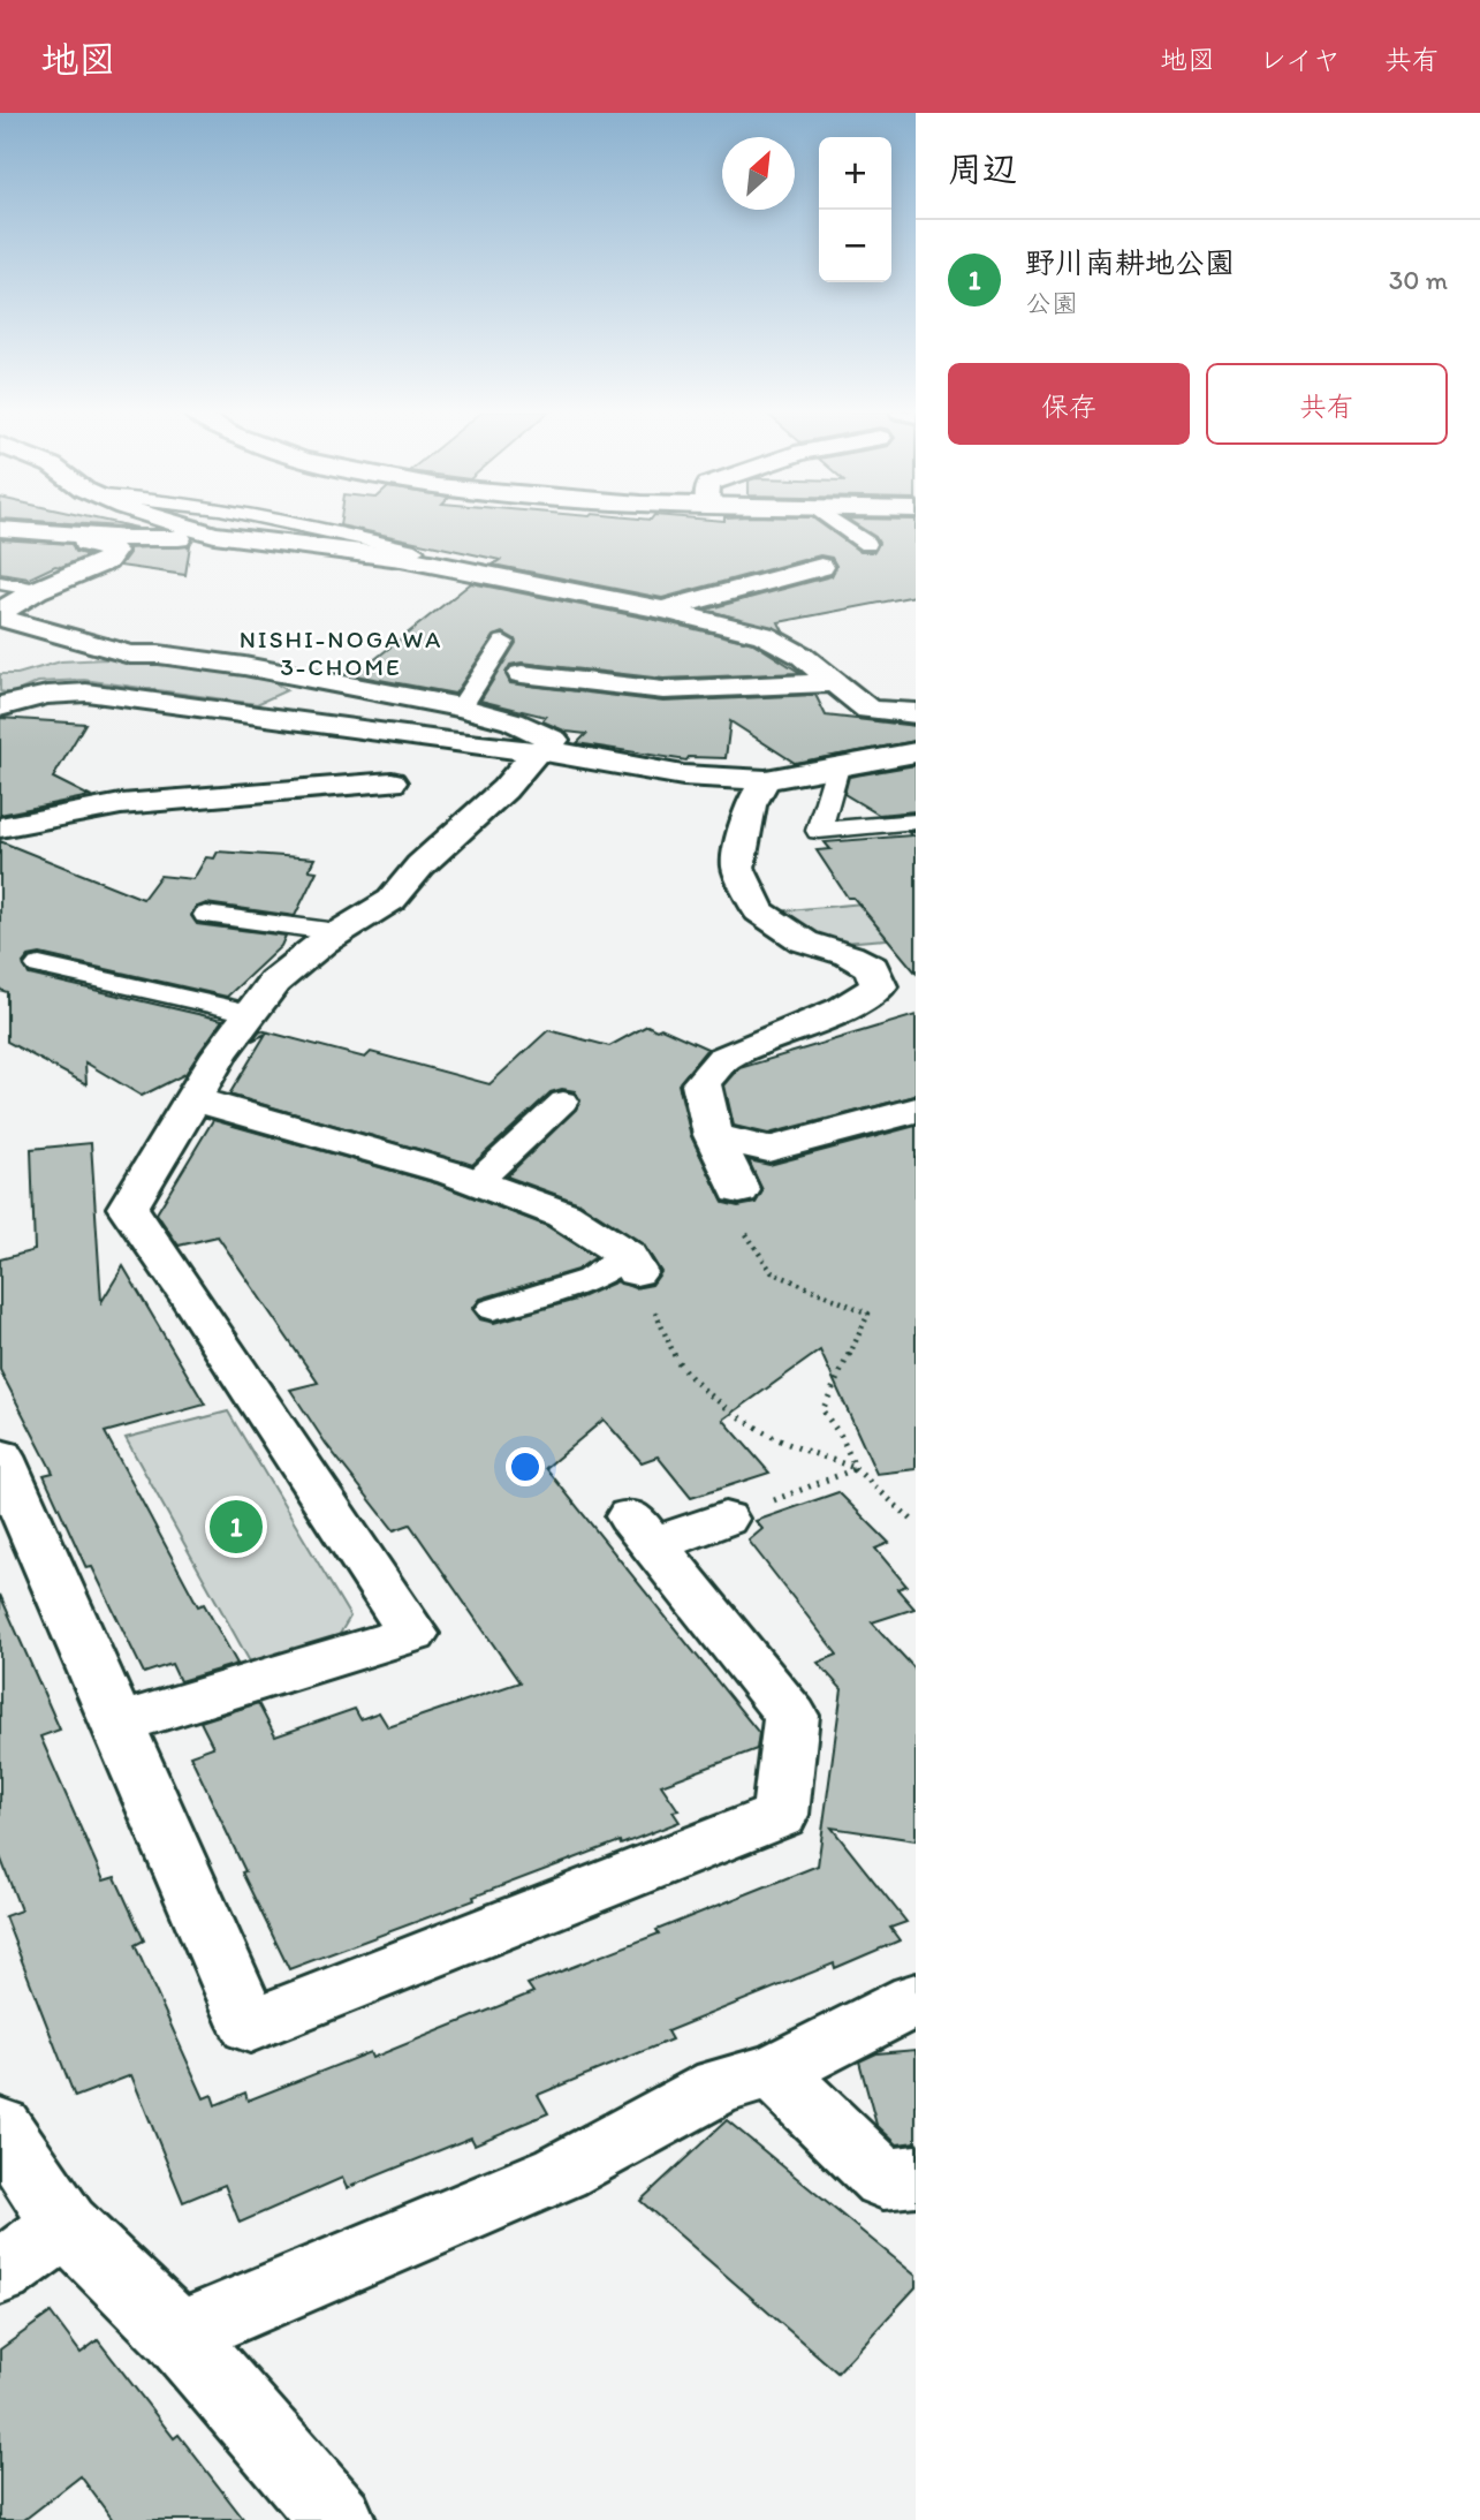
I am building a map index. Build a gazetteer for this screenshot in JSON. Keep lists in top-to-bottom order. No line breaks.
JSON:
{"districts":["NISHI-NOGAWA 3-CHOME"],"north":"top right","page":{"header":"地図","nav":["地図","レイヤ","共有"],"heading":"周辺","map_buttons":["+","−"],"list":[{"mark":"1","name":"野川南耕地公園","note":"公園","value":"30 m"}],"buttons":["保存","共有"],"pins":"1"}}
